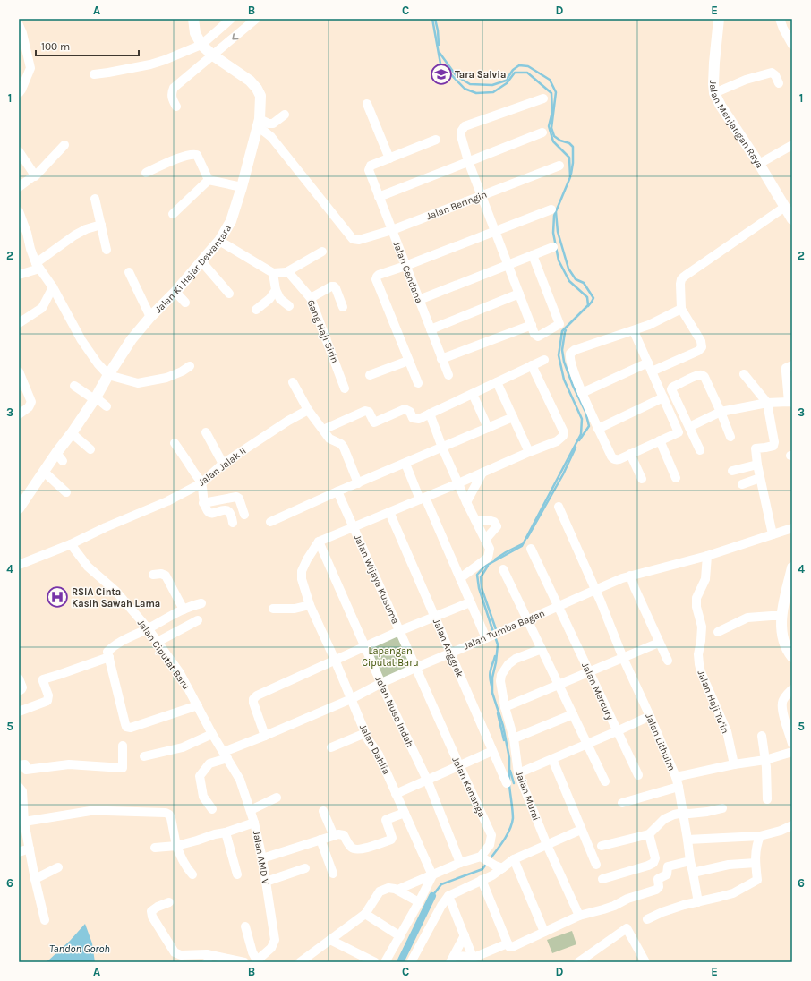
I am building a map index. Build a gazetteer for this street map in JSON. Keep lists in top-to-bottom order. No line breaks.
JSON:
{"streets":{"main road":["Jalan Menjangan Raya","Jalan Ki Hajar Dewantara"],"street":["Jalan Beringin","Jalan Cendana","Gang Haji Sirin","Jalan Jalak II","Jalan Wijaya Kusuma","Jalan Tumba Bagan","Jalan Anggrek","Jalan Ciputat Baru","Jalan Mercury","Jalan Haji Tu’in","Jalan Nusa Indah","Jalan Lithuim","Jalan Dahlia","Jalan Kenanga","Jalan Murai","Jalan AMD V"]},"crossings":[["Jalan Beringin","Jalan Ki Hajar Dewantara"],["Jalan Beringin","Jalan Cendana"],["Jalan Jalak II","Jalan Ciputat Baru"],["Jalan Wijaya Kusuma","Jalan Tumba Bagan"],["Jalan Wijaya Kusuma","Jalan Kenanga"],["Jalan Tumba Bagan","Jalan Anggrek"],["Jalan Tumba Bagan","Jalan Ciputat Baru"],["Jalan Tumba Bagan","Jalan Mercury"],["Jalan Tumba Bagan","Jalan Haji Tu’in"],["Jalan Tumba Bagan","Jalan Nusa Indah"],["Jalan Tumba Bagan","Jalan Lithuim"],["Jalan Tumba Bagan","Jalan Dahlia"],["Jalan Tumba Bagan","Jalan Kenanga"],["Jalan Tumba Bagan","Jalan AMD V"],["Jalan Ciputat Baru","Jalan AMD V"],["Jalan Nusa Indah","Jalan Dahlia"]],"water":["Tandon Goroh"],"parks":["Lapangan Ciputat Baru"],"places":{"school or university":["Tara Salvia"],"hospital":["RSIA Cinta Kasih Sawah Lama"]},"scale_bar":"100 m","grid":{"columns":["A","B","C","D","E"],"rows":["1","2","3","4","5","6"]}}
